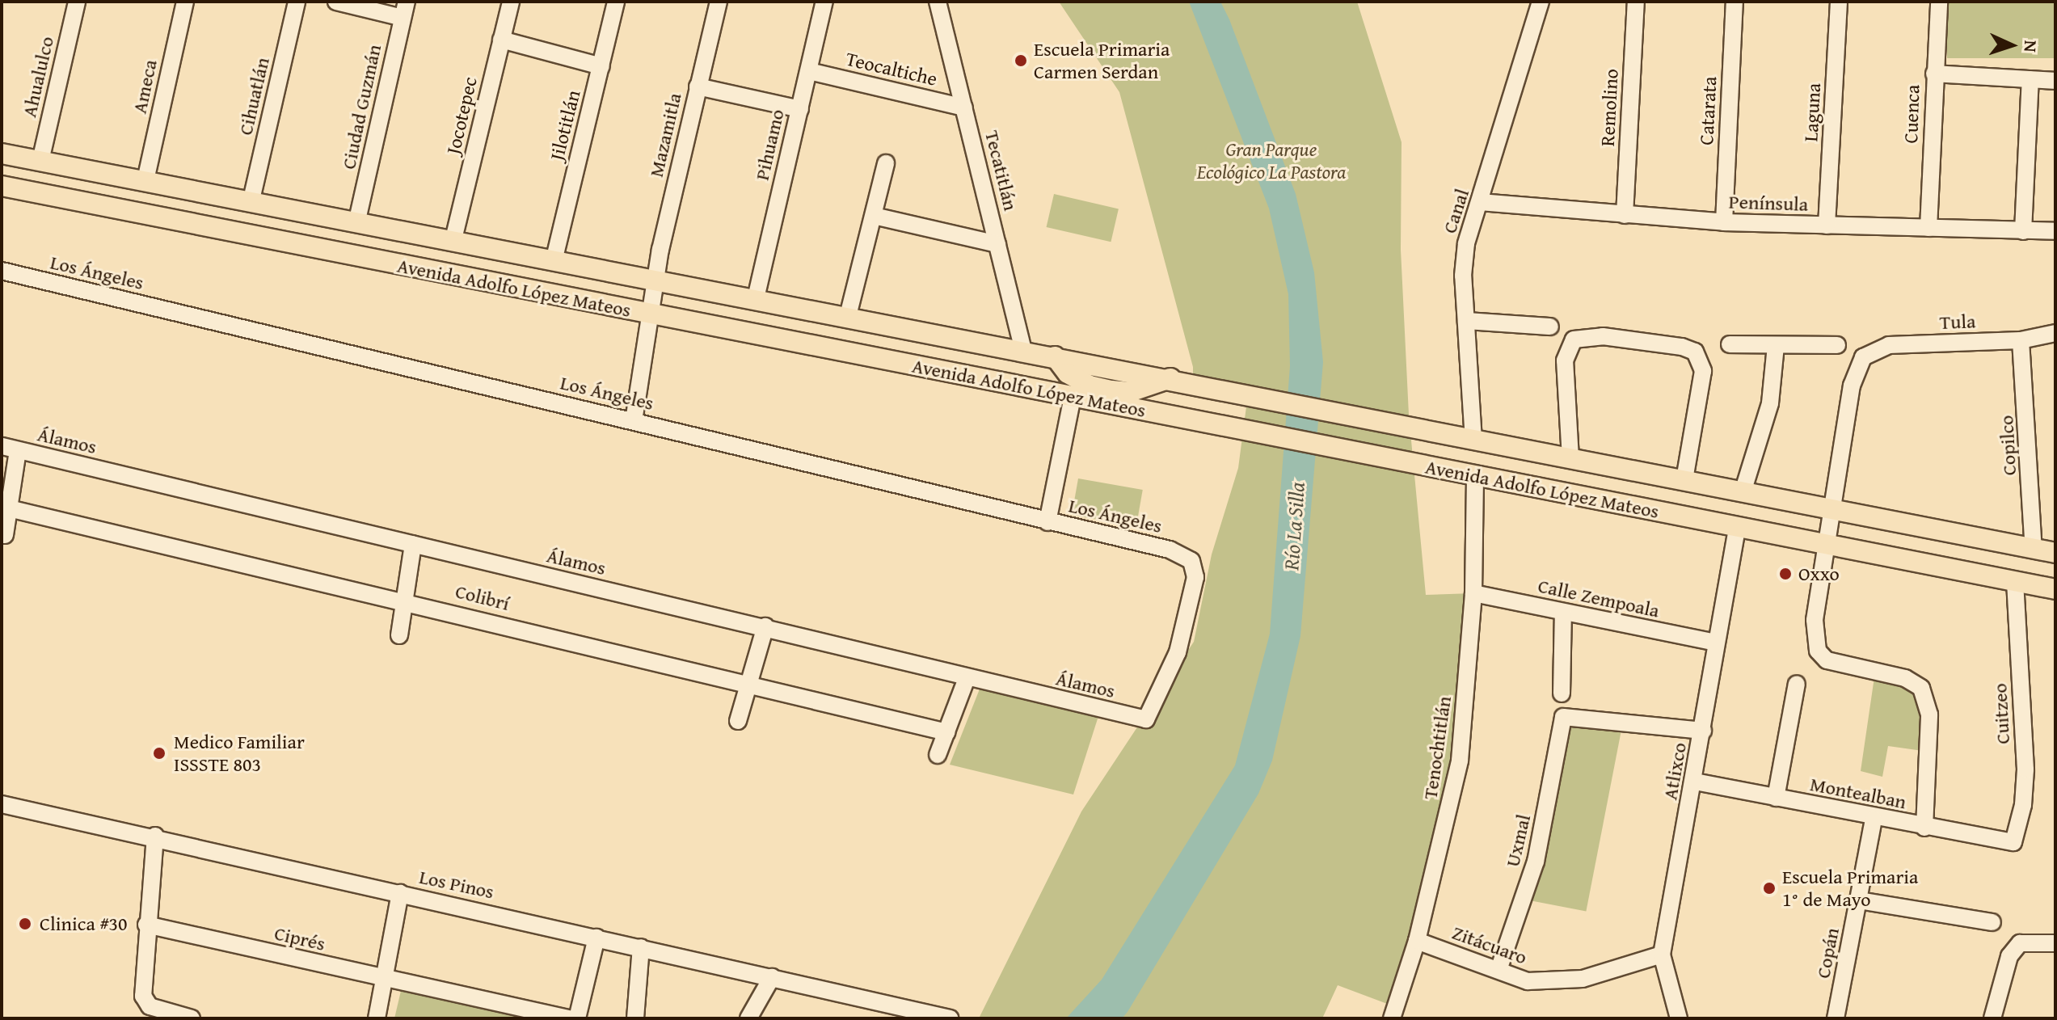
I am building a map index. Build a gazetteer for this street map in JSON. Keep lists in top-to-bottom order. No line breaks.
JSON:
{"streets":{"main road":["Avenida Adolfo López Mateos"],"street":["Teocaltiche","Ahualulco","Ameca","Cihuatlán","Ciudad Guzmán","Remolino","Catarata","Laguna","Cuenca","Jocotepec","Jilotitlán","Mazamitla","Pihuamo","Tecatitlán","Península","Canal","Los Ángeles","Tula","Álamos","Copilco","Colibrí","Calle Zempoala","Cuitzeo","Tenochtitlán","Atlixco","Montealban","Uxmal","Los Pinos","Ciprés","Zitácuaro","Copán"]},"crossings":[["Teocaltiche","Pihuamo"],["Teocaltiche","Tecatitlán"],["Ahualulco","Avenida Adolfo López Mateos"],["Ameca","Avenida Adolfo López Mateos"],["Cihuatlán","Avenida Adolfo López Mateos"],["Ciudad Guzmán","Avenida Adolfo López Mateos"],["Remolino","Península"],["Catarata","Península"],["Laguna","Península"],["Cuenca","Península"],["Jocotepec","Avenida Adolfo López Mateos"],["Jilotitlán","Avenida Adolfo López Mateos"],["Mazamitla","Los Ángeles"],["Mazamitla","Avenida Adolfo López Mateos"],["Pihuamo","Avenida Adolfo López Mateos"],["Tecatitlán","Avenida Adolfo López Mateos"],["Península","Canal"],["Canal","Avenida Adolfo López Mateos"],["Los Ángeles","Álamos"],["Avenida Adolfo López Mateos","Tula"],["Avenida Adolfo López Mateos","Copilco"],["Avenida Adolfo López Mateos","Cuitzeo"],["Avenida Adolfo López Mateos","Tenochtitlán"],["Avenida Adolfo López Mateos","Atlixco"],["Tula","Copilco"],["Calle Zempoala","Tenochtitlán"],["Calle Zempoala","Atlixco"],["Cuitzeo","Montealban"],["Tenochtitlán","Zitácuaro"],["Atlixco","Montealban"],["Atlixco","Uxmal"],["Atlixco","Zitácuaro"],["Montealban","Copán"],["Uxmal","Zitácuaro"]],"water":["Río La Silla"],"parks":["Gran Parque Ecológico La Pastora"],"places":["Escuela Primaria Carmen Serdan","Oxxo","Medico Familiar ISSSTE 803","Escuela Primaria 1° de Mayo","Clinica #30"],"north":"right"}
